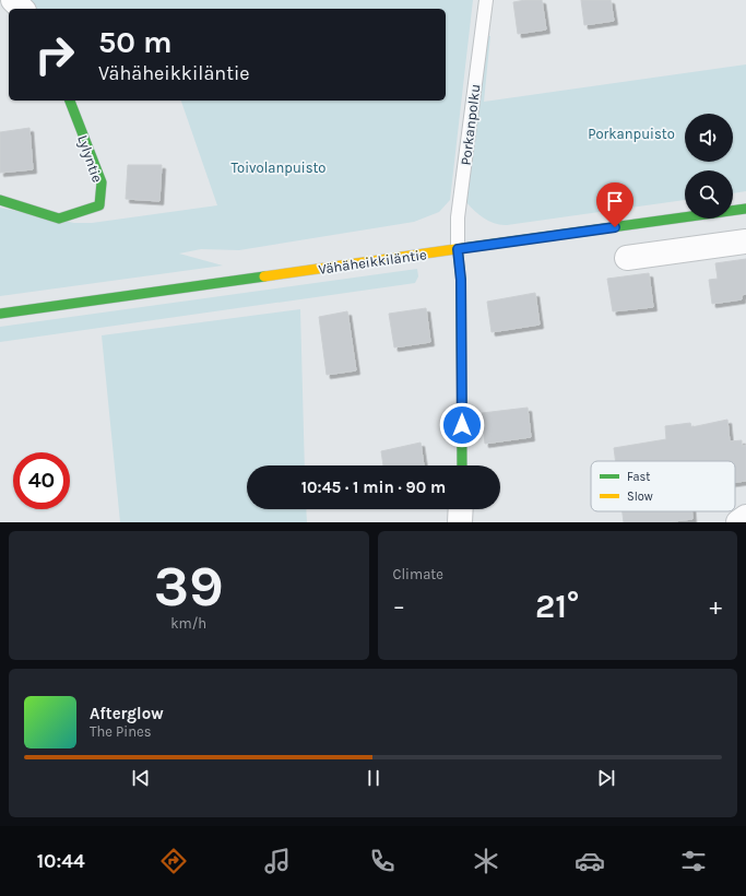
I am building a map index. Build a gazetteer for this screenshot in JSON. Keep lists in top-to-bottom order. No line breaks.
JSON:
{"streets":{"street":["Lylyntie","Vähäheikkiläntie"],"lane":["Porkanpolku"]},"crossings":[["Porkanpolku","Vähäheikkiläntie"]],"parks":["Porkanpuisto","Toivolanpuisto"],"legend":["Fast","Slow"],"page":{"turn":["50 m","Vähäheikkiläntie"],"limit":"40","trip":"10:45 · 1 min · 90 m","tile":[["39","km/h"],"Climate"],"heat":["−","21°","+"],"song":["Afterglow","The Pines"],"tabs":"10:44"}}
